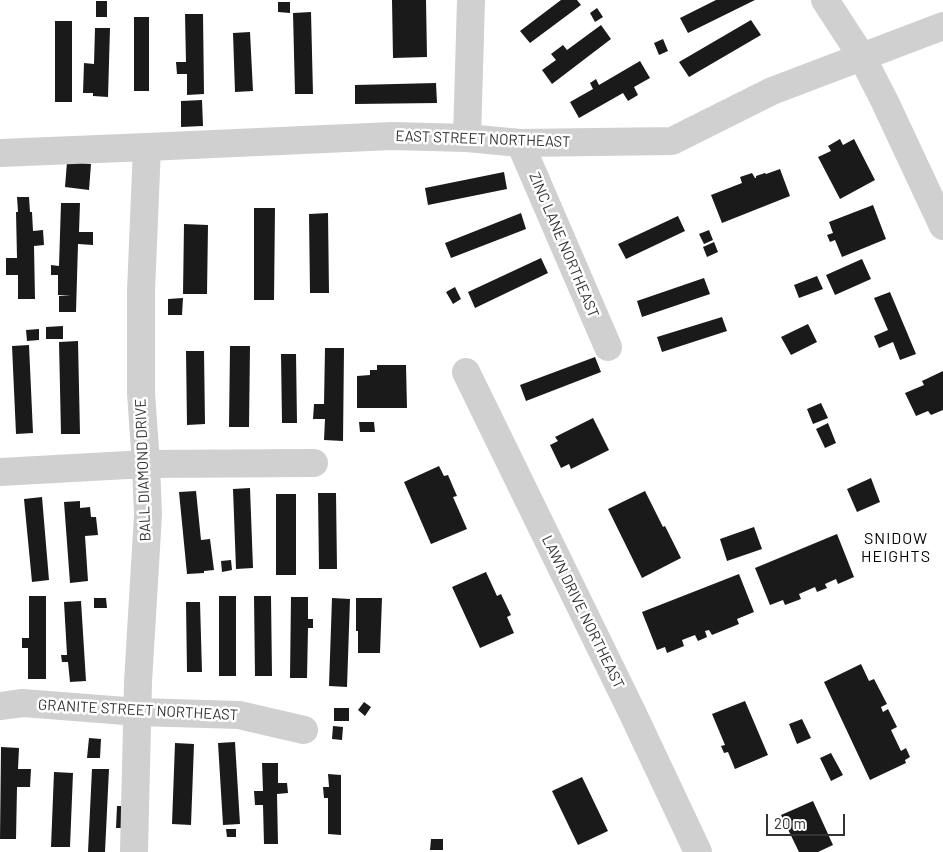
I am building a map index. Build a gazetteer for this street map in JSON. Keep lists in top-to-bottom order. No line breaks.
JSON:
{"streets":{"street":["EAST STREET NORTHEAST","ZINC LANE NORTHEAST","BALL DIAMOND DRIVE","LAWN DRIVE NORTHEAST","GRANITE STREET NORTHEAST"]},"crossings":[["EAST STREET NORTHEAST","ZINC LANE NORTHEAST"],["EAST STREET NORTHEAST","BALL DIAMOND DRIVE"],["BALL DIAMOND DRIVE","GRANITE STREET NORTHEAST"]],"districts":["SNIDOW HEIGHTS"],"scale_bar":"20 m"}
